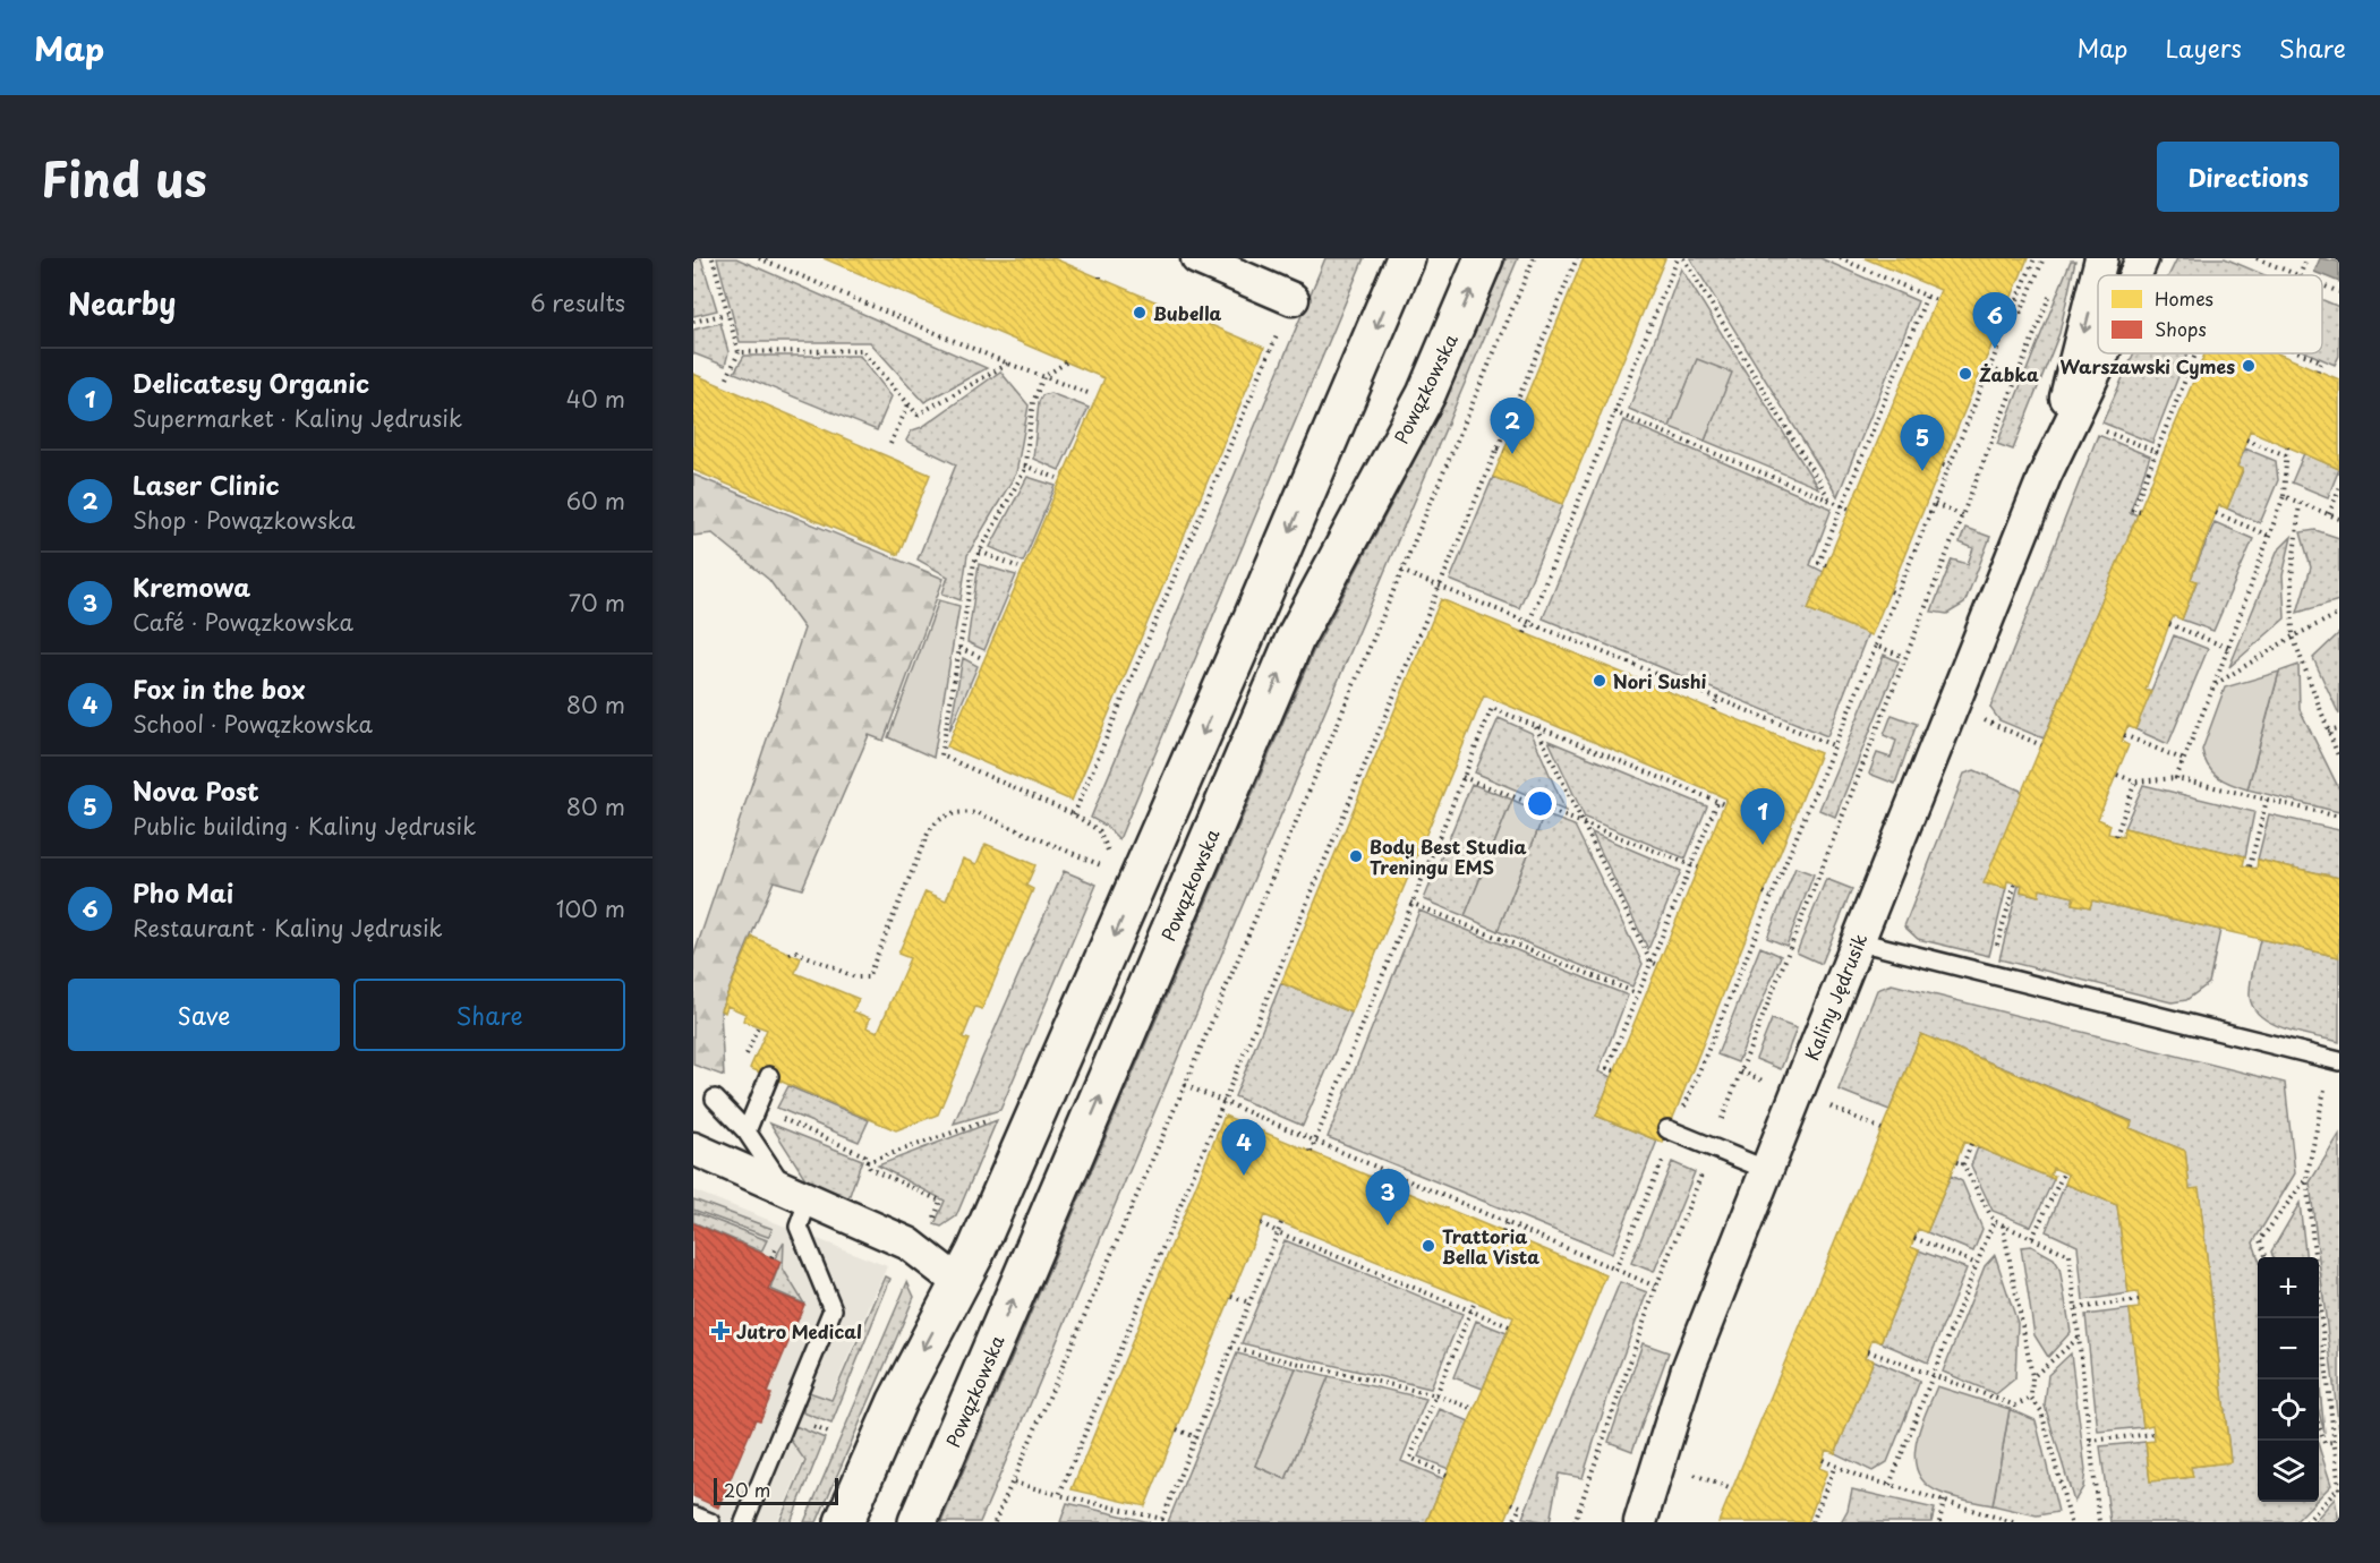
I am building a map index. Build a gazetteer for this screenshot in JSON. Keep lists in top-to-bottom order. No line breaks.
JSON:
{"streets":{"main road":["Powązkowska"],"street":["Kaliny Jędrusik"]},"places":{"other":["Bubella","Warszawski Cymes","Żabka","Nori Sushi","Body Best Studia Treningu EMS","Trattoria Bella Vista"],"health":["Jutro Medical"]},"legend":["Homes","Shops"],"scale_bar":"20 m","page":{"header":"Map","nav":["Map","Layers","Share"],"title":"Find us","buttons":["Directions",["Save","Share"]],"heading":["Nearby","6 results"],"pins":["6","2","5","1","4","3"],"list":[{"mark":"1","name":"Delicatesy Organic","note":"Supermarket · Kaliny Jędrusik","value":"40 m"},{"mark":"2","name":"Laser Clinic","note":"Shop · Powązkowska","value":"60 m"},{"mark":"3","name":"Kremowa","note":"Café · Powązkowska","value":"70 m"},{"mark":"4","name":"Fox in the box","note":"School · Powązkowska","value":"80 m"},{"mark":"5","name":"Nova Post","note":"Public building · Kaliny Jędrusik","value":"80 m"},{"mark":"6","name":"Pho Mai","note":"Restaurant · Kaliny Jędrusik","value":"100 m"}],"map_buttons":["+","−"],"scale":"20 m"}}
